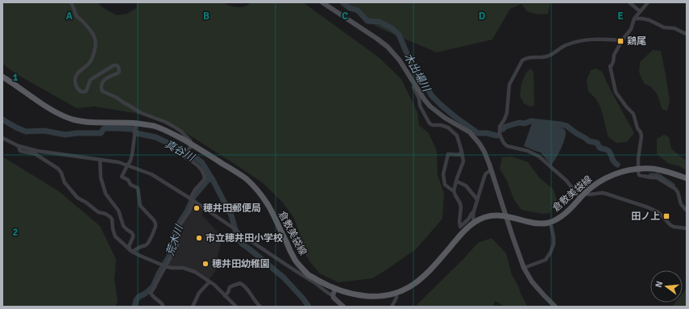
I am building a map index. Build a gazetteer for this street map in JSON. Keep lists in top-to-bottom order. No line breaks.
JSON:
{"streets":{"main road":["倉敷美袋線"]},"water":["木出場川","真谷川","荒木川"],"places":{"transit":["鶏尾","田ノ上"],"other":["穂井田郵便局","市立穂井田小学校","穂井田幼稚園"]},"north":"left","grid":{"columns":["A","B","C","D","E"],"rows":["1","2"]}}
